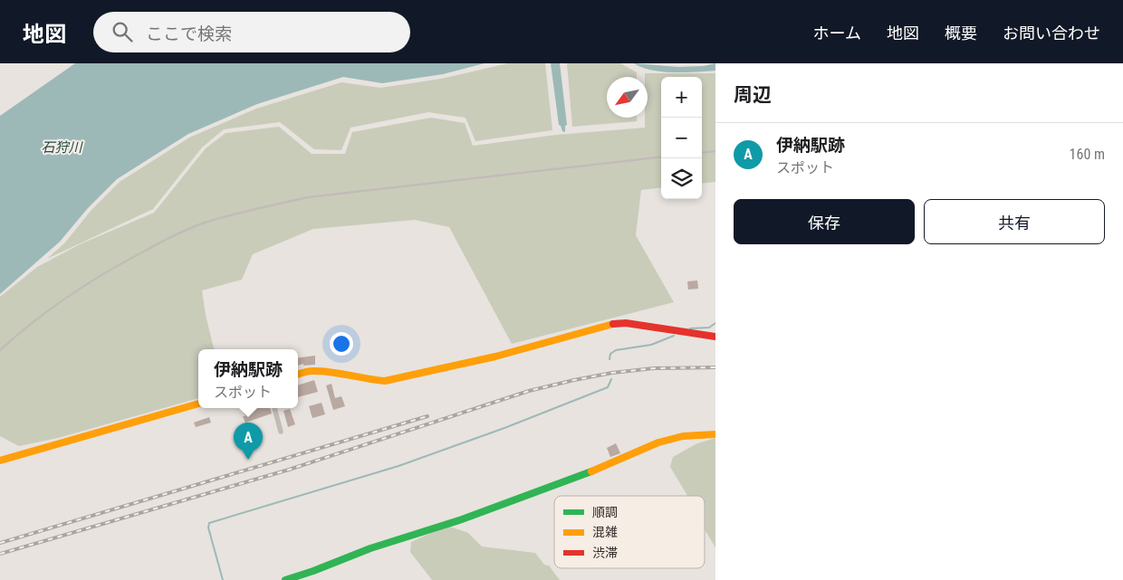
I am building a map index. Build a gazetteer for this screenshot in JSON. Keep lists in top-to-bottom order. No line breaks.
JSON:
{"water":["石狩川"],"legend":["順調","混雑","渋滞"],"north":"bottom left","page":{"header":"地図","search":"ここで検索","nav":["ホーム","地図","概要","お問い合わせ"],"heading":"周辺","map_buttons":["+","−"],"list":[{"mark":"A","name":"伊納駅跡","note":"スポット","value":"160 m"}],"buttons":["保存","共有"],"popup":["伊納駅跡","スポット"],"pins":"A"}}
